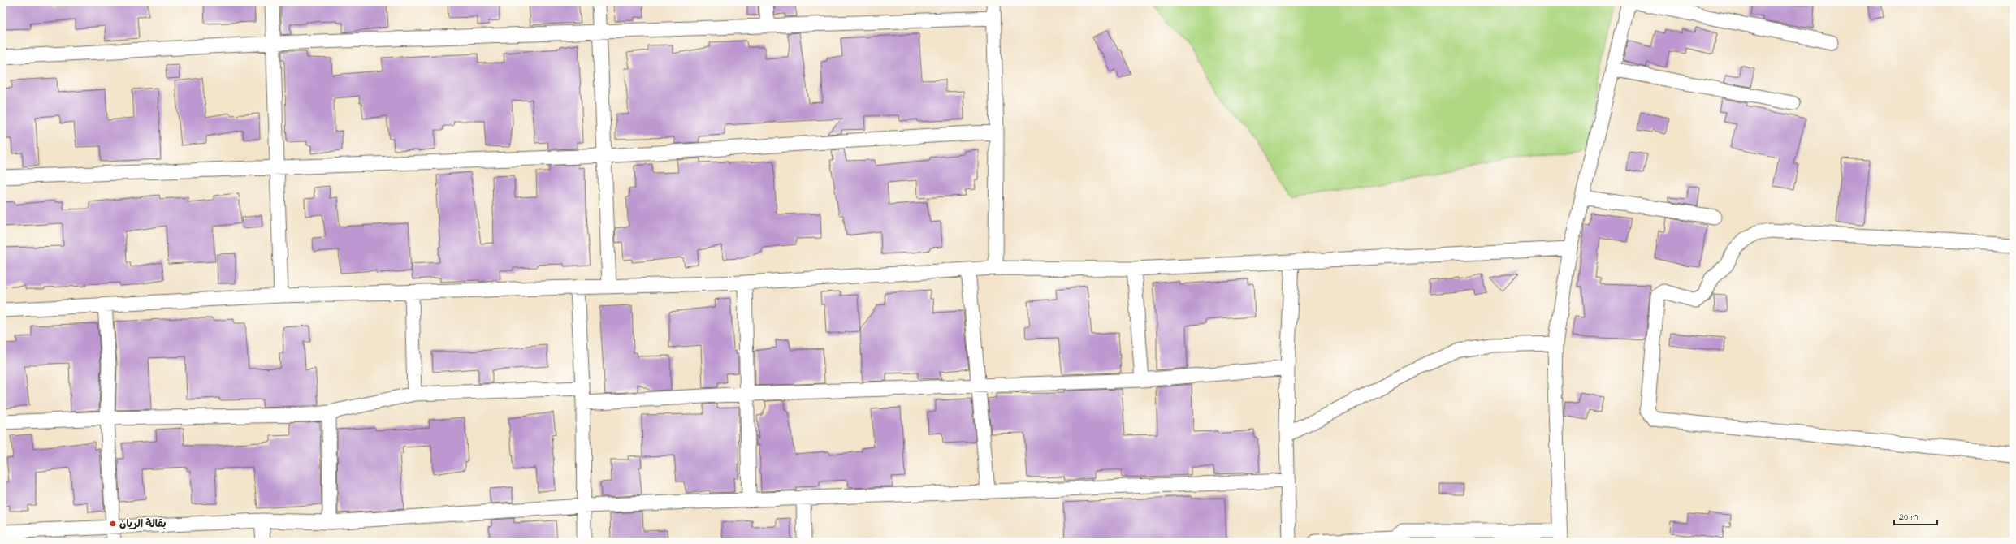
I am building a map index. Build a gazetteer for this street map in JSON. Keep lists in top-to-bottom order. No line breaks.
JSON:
{"places":["بقالة الريان"],"scale_bar":"20 m"}
